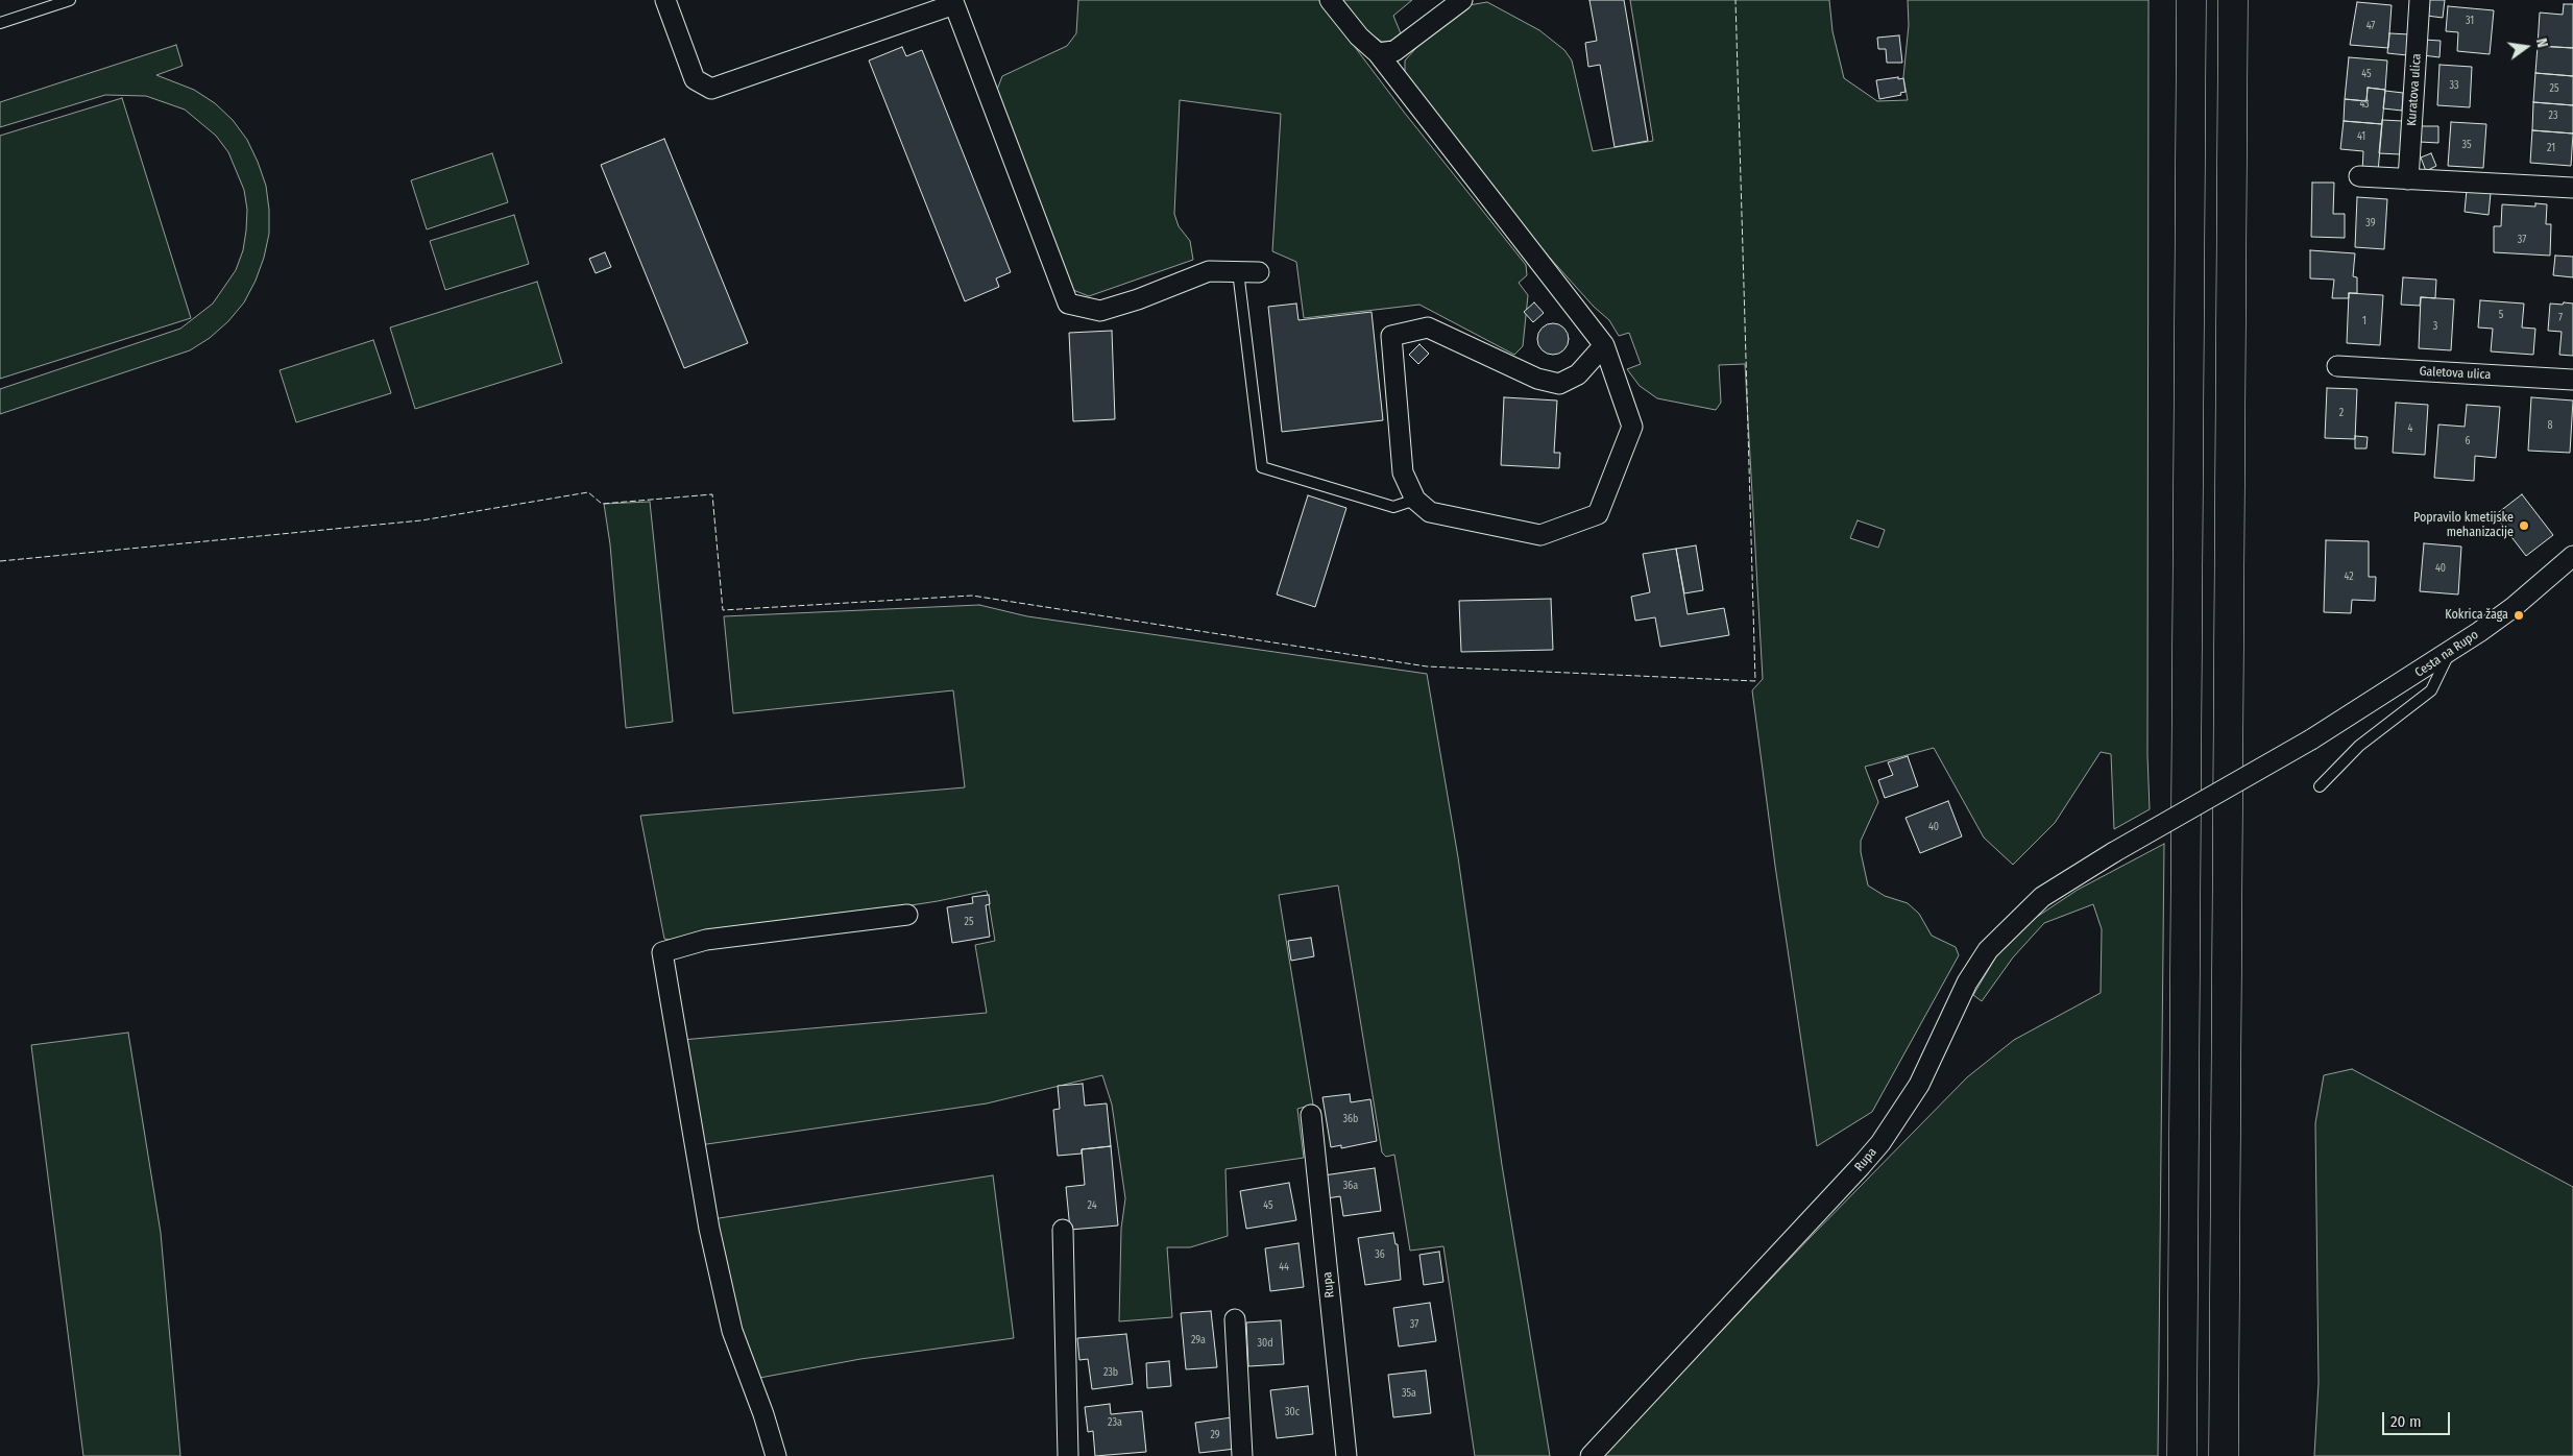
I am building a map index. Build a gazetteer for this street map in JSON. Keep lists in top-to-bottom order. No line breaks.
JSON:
{"streets":{"street":["Kuratova ulica","Galetova ulica","Cesta na Rupo","Rupa"]},"crossings":[["Cesta na Rupo","Rupa"]],"places":["Popravilo kmetijske mehanizacije","Kokrica žaga"],"house_numbers":["31","47","45","33","25","43","23","41","35","21","39","37","5","7","1","3","2","8","4","6","40","42","40","25","36b","36a","24","45","36","44","37","29a","30d","23b","35a","30c","23a","29"],"scale_bar":"20 m","north":"right"}
